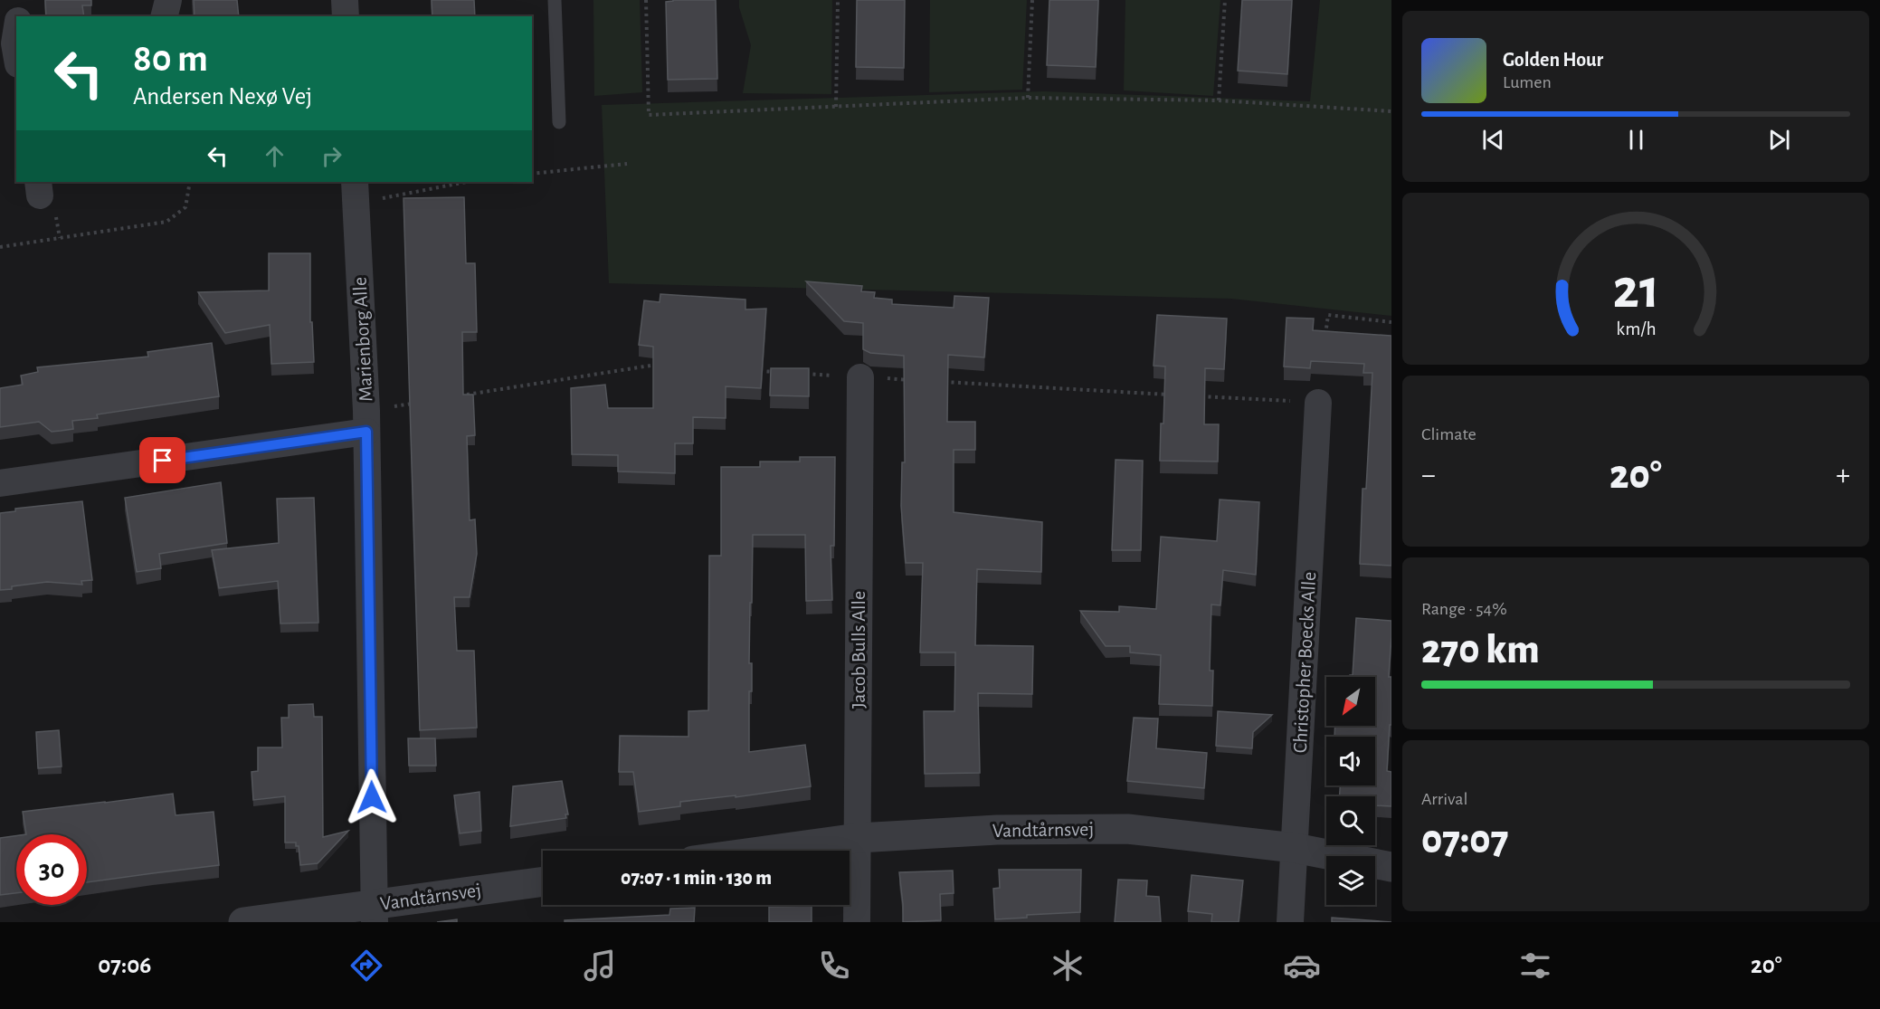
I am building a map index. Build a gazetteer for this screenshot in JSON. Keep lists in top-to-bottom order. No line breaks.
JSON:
{"streets":{"street":["Marienborg Alle","Jacob Bulls Alle","Christopher Boecks Alle","Vandtårnsvej"]},"crossings":[["Marienborg Alle","Vandtårnsvej"],["Jacob Bulls Alle","Vandtårnsvej"],["Christopher Boecks Alle","Vandtårnsvej"]],"north":"bottom left","page":{"turn":["80 m","Andersen Nexø Vej"],"song":["Golden Hour","Lumen"],"tile":["Climate",["Range · 54%","270 km"],["Arrival","07:07"]],"heat":["−","20°","+"],"limit":"30","trip":"07:07 · 1 min · 130 m","tabs":["07:06","20°"],"gauge":["21","km/h"]}}
